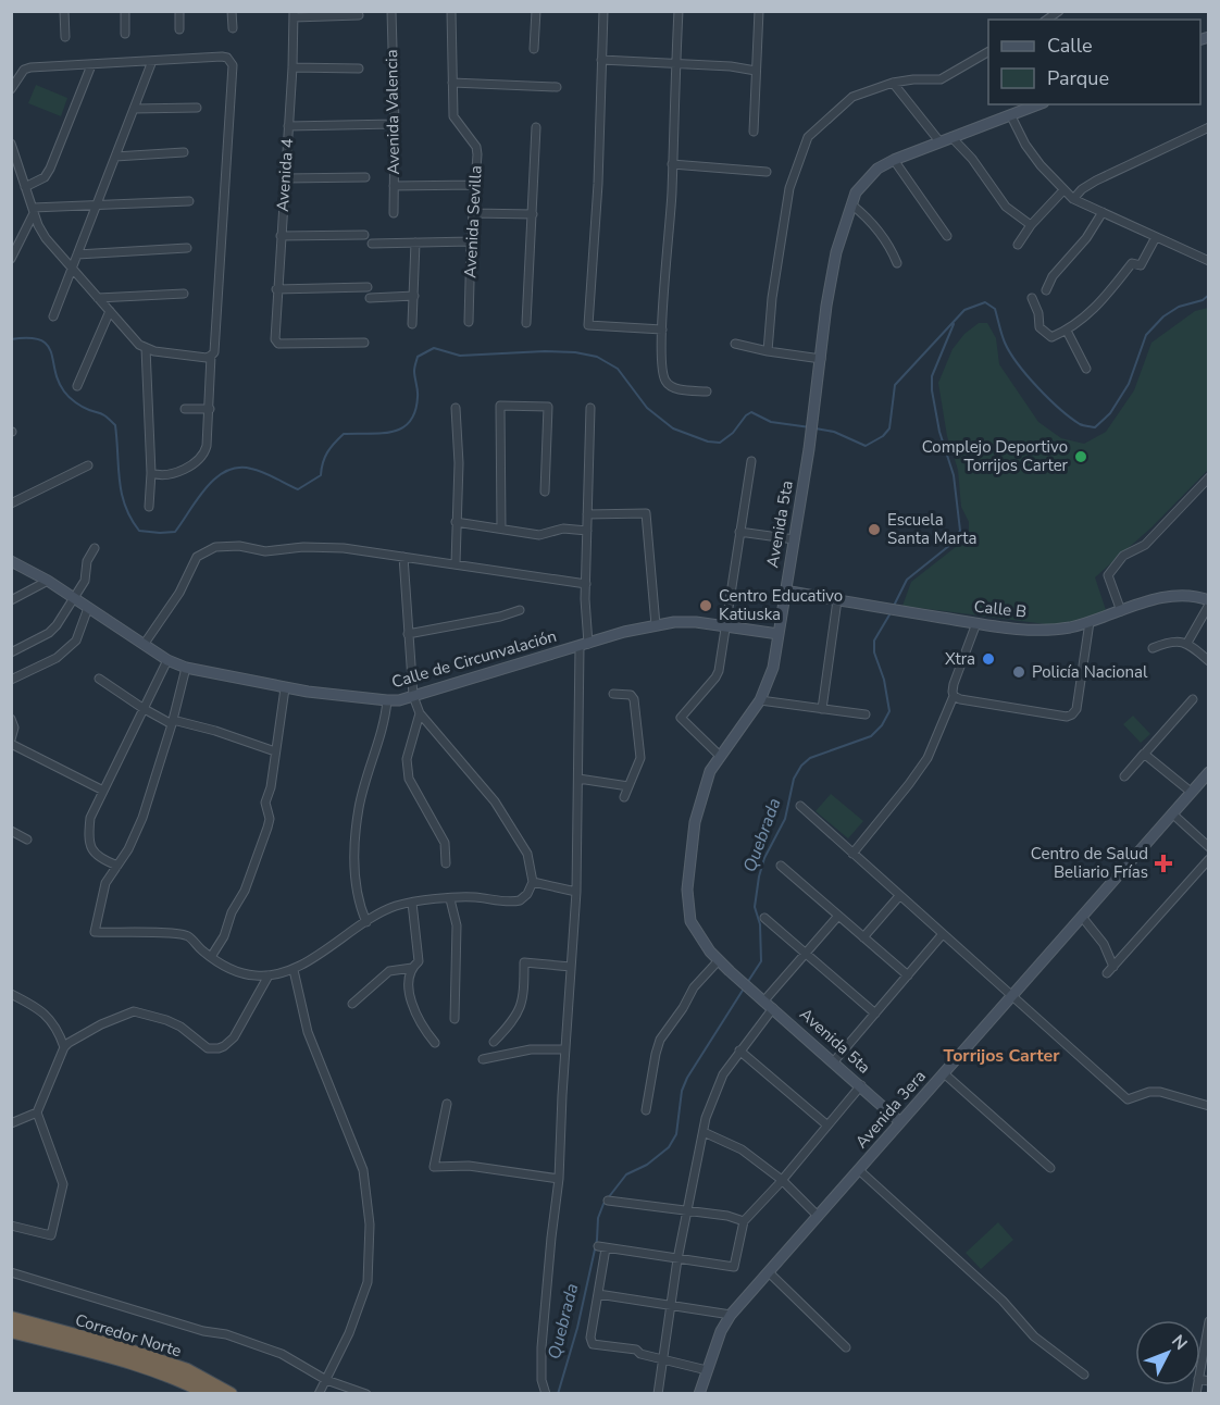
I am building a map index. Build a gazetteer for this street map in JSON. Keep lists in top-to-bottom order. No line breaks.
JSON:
{"streets":{"highway":["Corredor Norte"],"street":["Avenida Valencia","Avenida 4","Avenida Sevilla","Avenida 5ta","Calle B","Calle de Circunvalación","Avenida 3era"]},"crossings":[["Avenida 5ta","Calle B"],["Avenida 5ta","Calle de Circunvalación"],["Avenida 5ta","Avenida 3era"]],"districts":["Torrijos Carter"],"water":["Quebrada"],"places":{"other":["Complejo Deportivo Torrijos Carter","Escuela Santa Marta","Centro Educativo Katiuska","Xtra","Policía Nacional"],"health":["Centro de Salud Beliario Frías"]},"legend":["Calle","Parque"],"north":"top right"}
